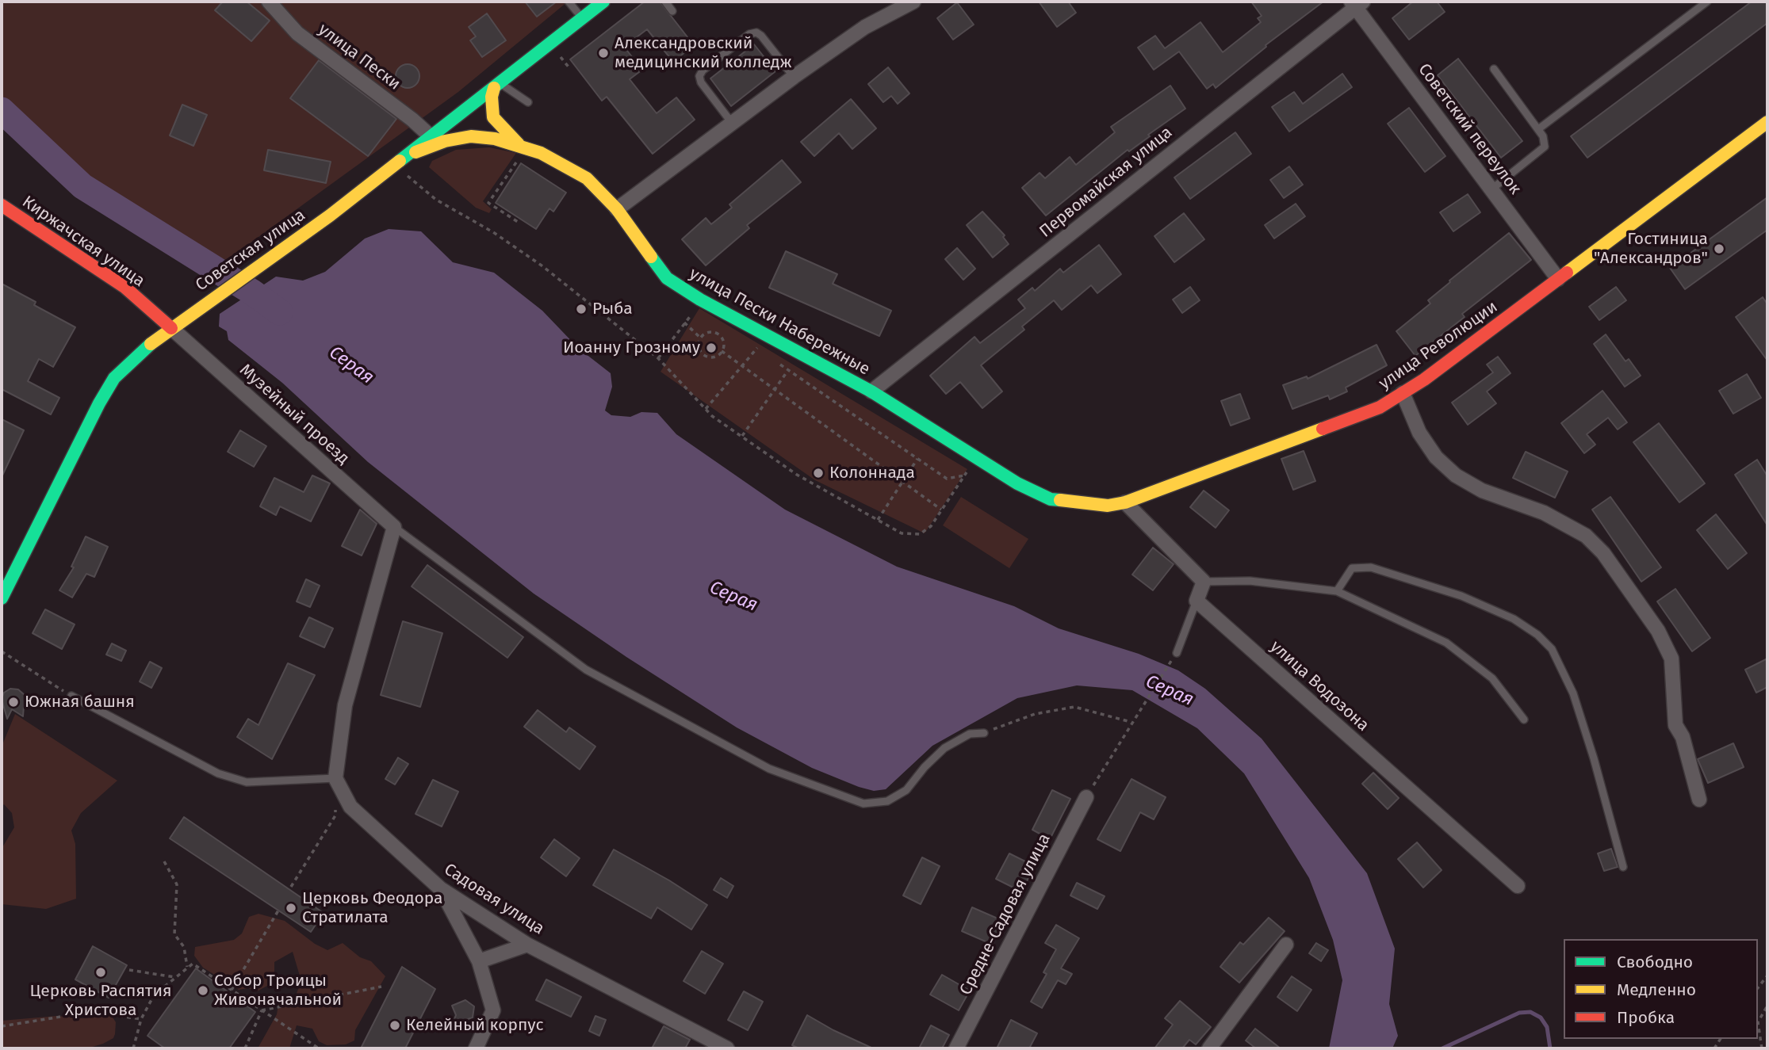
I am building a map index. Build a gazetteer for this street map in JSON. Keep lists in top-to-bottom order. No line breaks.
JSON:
{"streets":{"main road":["Киржачская улица","Советская улица","улица Пески Набережные","улица Революции"],"street":["улица Пески","Советский переулок","Первомайская улица","Музейный проезд","улица Водозона","Садовая улица","Средне-Садовая улица"]},"crossings":[["улица Пески","Советская улица"],["Советский переулок","Первомайская улица"],["Советский переулок","улица Революции"],["Первомайская улица","улица Пески Набережные"],["Киржачская улица","Советская улица"],["Киржачская улица","Музейный проезд"],["Советская улица","улица Пески Набережные"],["Советская улица","Музейный проезд"],["улица Пески Набережные","улица Революции"]],"water":["Серая"],"places":["Александровский медицинский колледж","Гостиница \"Александров\"","Рыба","Иоанну Грозному","Колоннада","Южная башня","Церковь Феодора Стратилата","Церковь Распятия Христова","Собор Троицы Живоначальной","Келейный корпус"],"legend":["Свободно","Медленно","Пробка"]}
